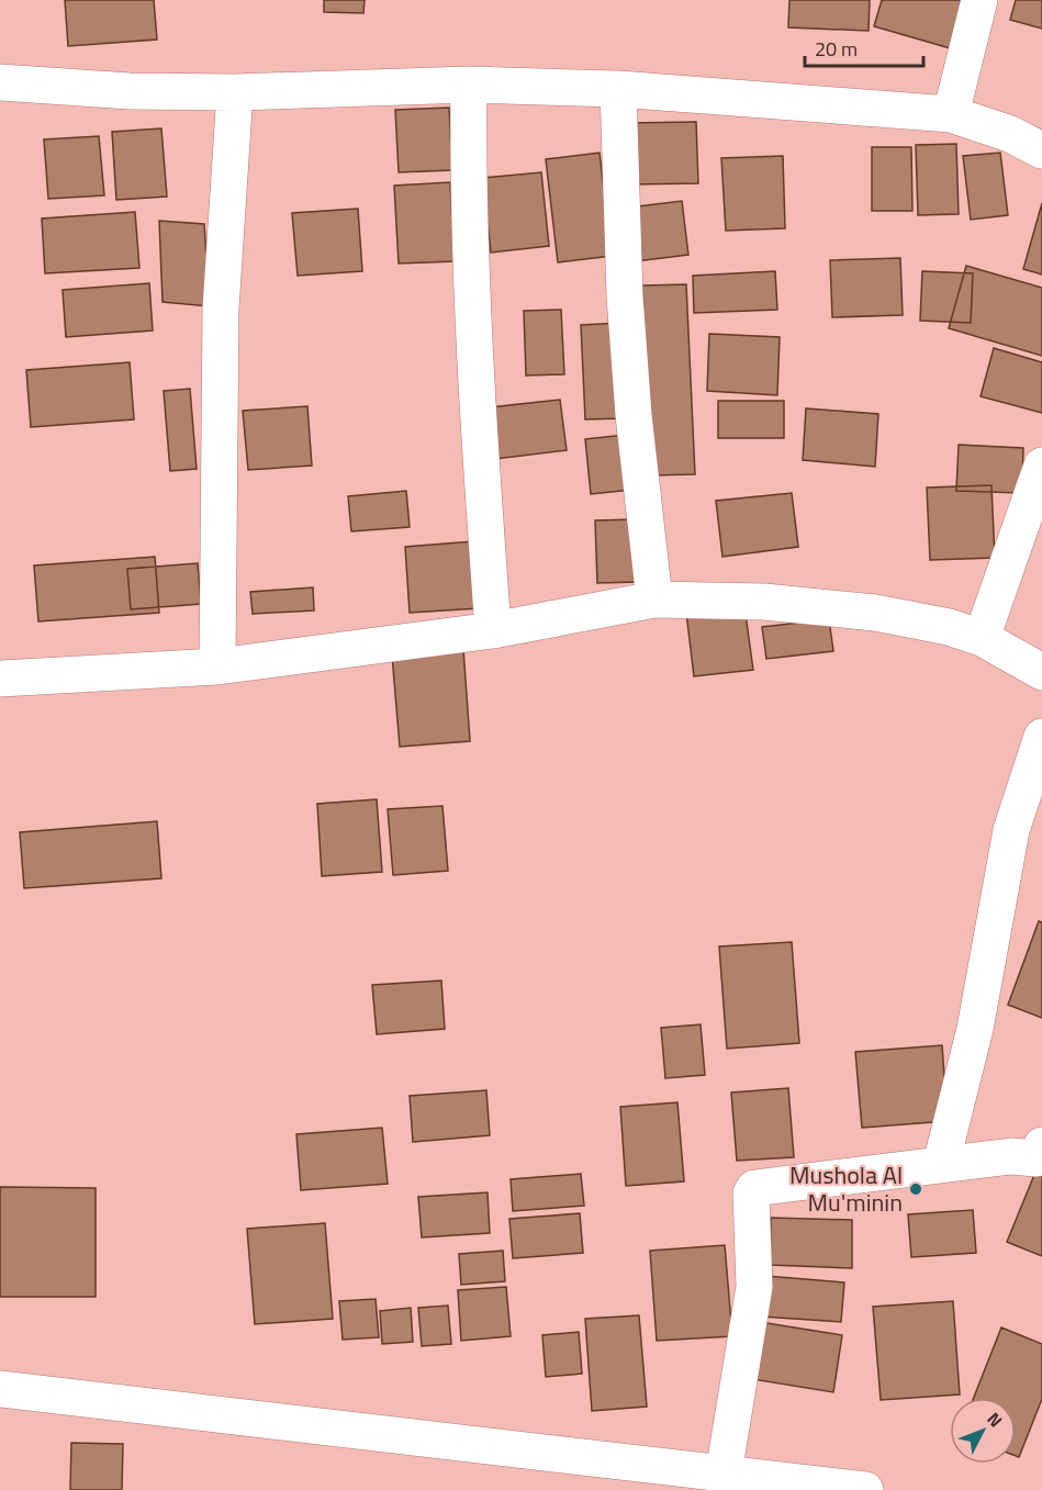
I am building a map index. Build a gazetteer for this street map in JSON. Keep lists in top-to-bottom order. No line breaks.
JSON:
{"places":["Mushola Al Mu'minin"],"scale_bar":"20 m","north":"top right"}
